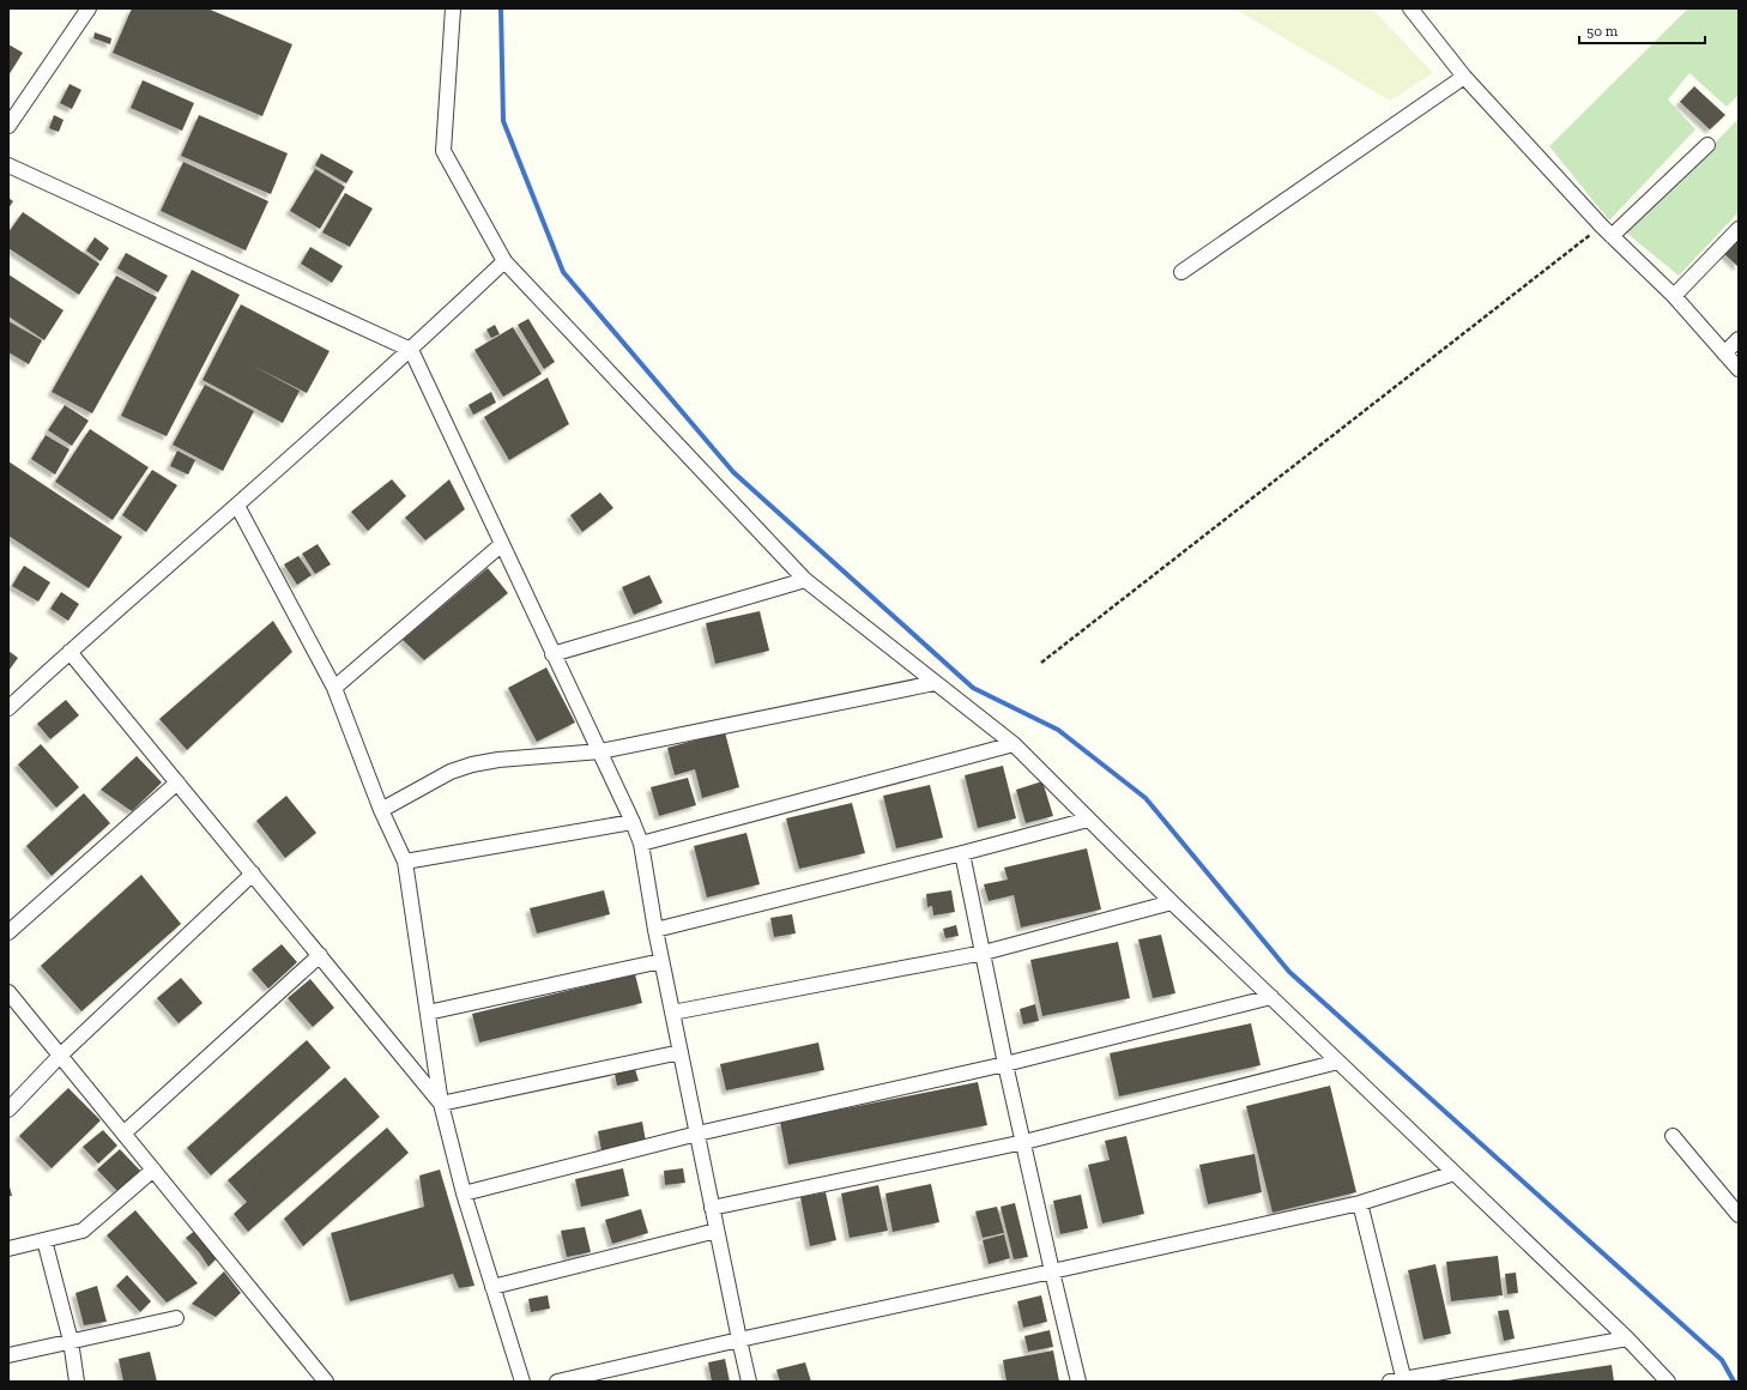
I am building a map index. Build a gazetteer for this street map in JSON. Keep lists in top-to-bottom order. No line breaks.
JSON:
{"scale_bar":"50 m"}
